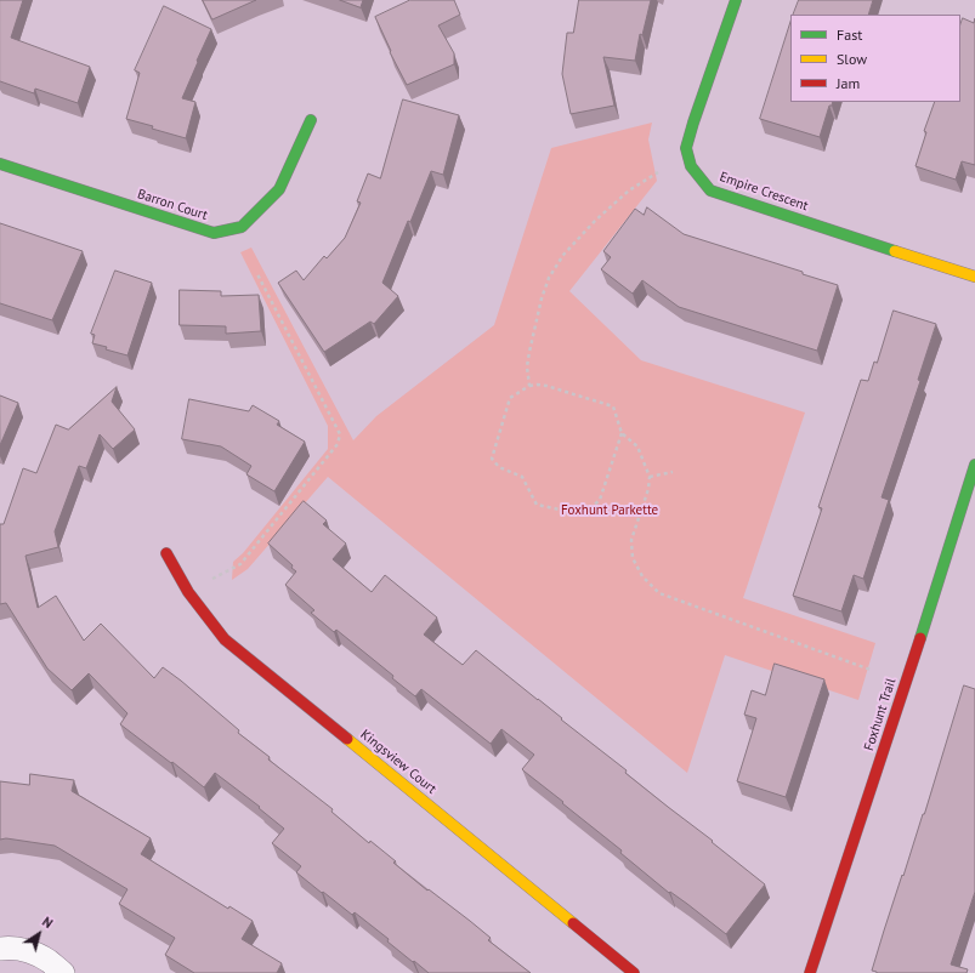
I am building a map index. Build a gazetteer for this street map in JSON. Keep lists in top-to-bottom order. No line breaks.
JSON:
{"streets":{"street":["Empire Crescent","Barron Court","Foxhunt Trail","Kingsview Court"]},"parks":["Foxhunt Parkette"],"legend":["Fast","Slow","Jam"],"north":"top right"}
